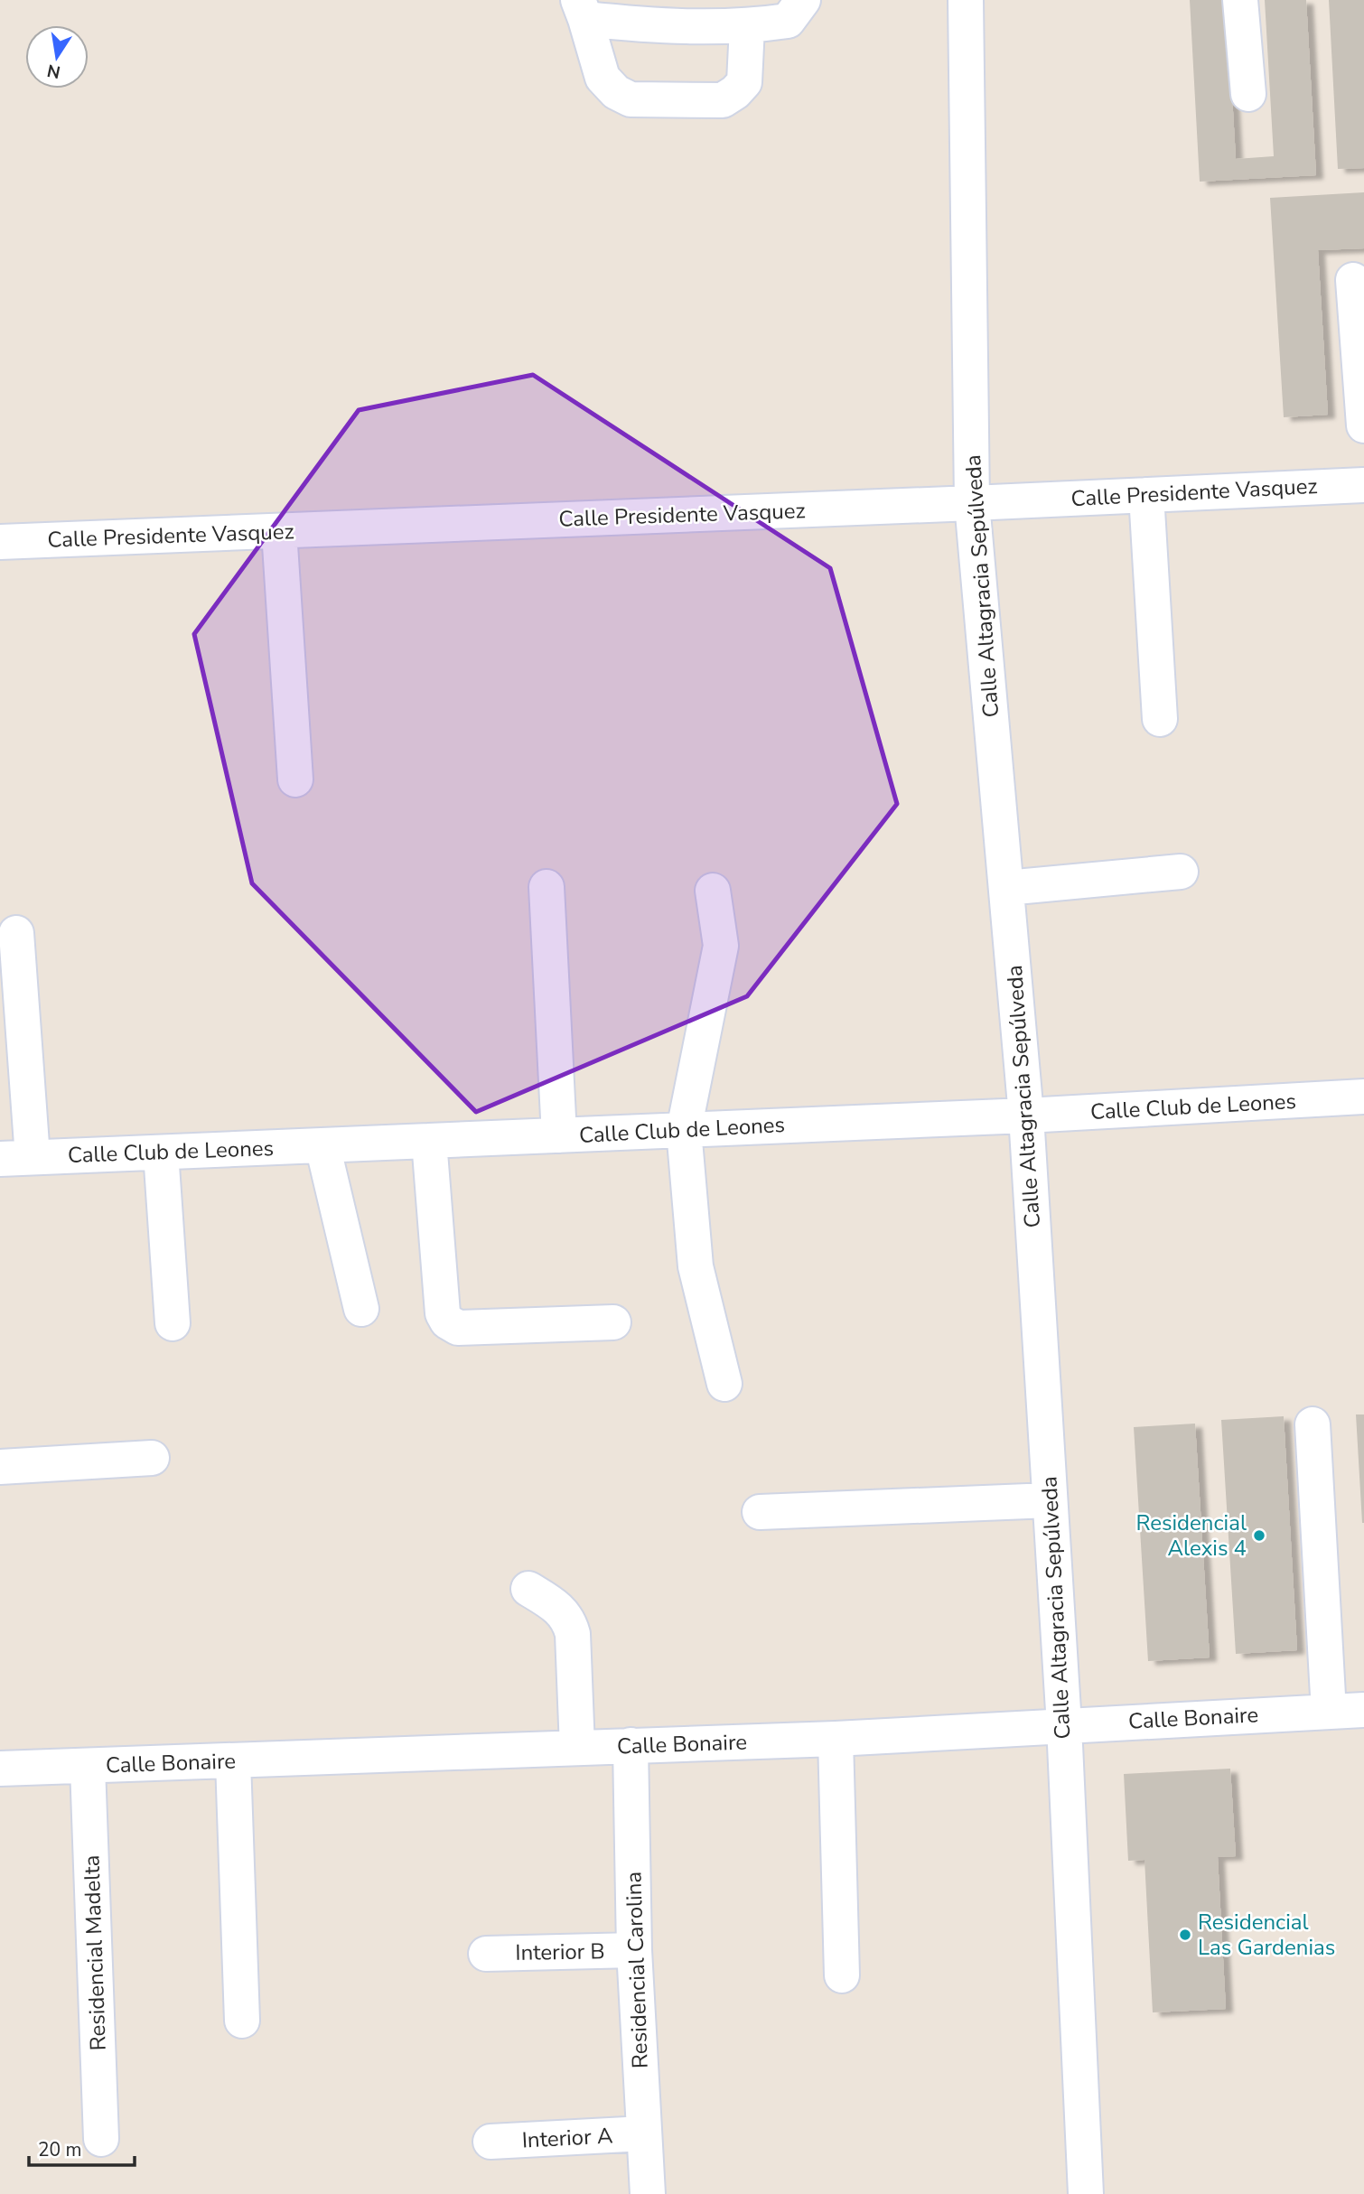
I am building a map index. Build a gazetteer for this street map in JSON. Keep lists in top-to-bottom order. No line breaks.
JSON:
{"streets":{"street":["Calle Presidente Vasquez","Calle Altagracia Sepúlveda","Calle Club de Leones","Calle Bonaire","Interior B","Residencial Madelta","Residencial Carolina","Interior A"]},"crossings":[["Calle Presidente Vasquez","Calle Altagracia Sepúlveda"],["Calle Altagracia Sepúlveda","Calle Club de Leones"],["Calle Altagracia Sepúlveda","Calle Bonaire"],["Calle Bonaire","Residencial Madelta"],["Calle Bonaire","Residencial Carolina"],["Interior B","Residencial Carolina"],["Residencial Carolina","Interior A"]],"places":["Residencial Alexis 4","Residencial Las Gardenias"],"scale_bar":"20 m","north":"bottom"}
